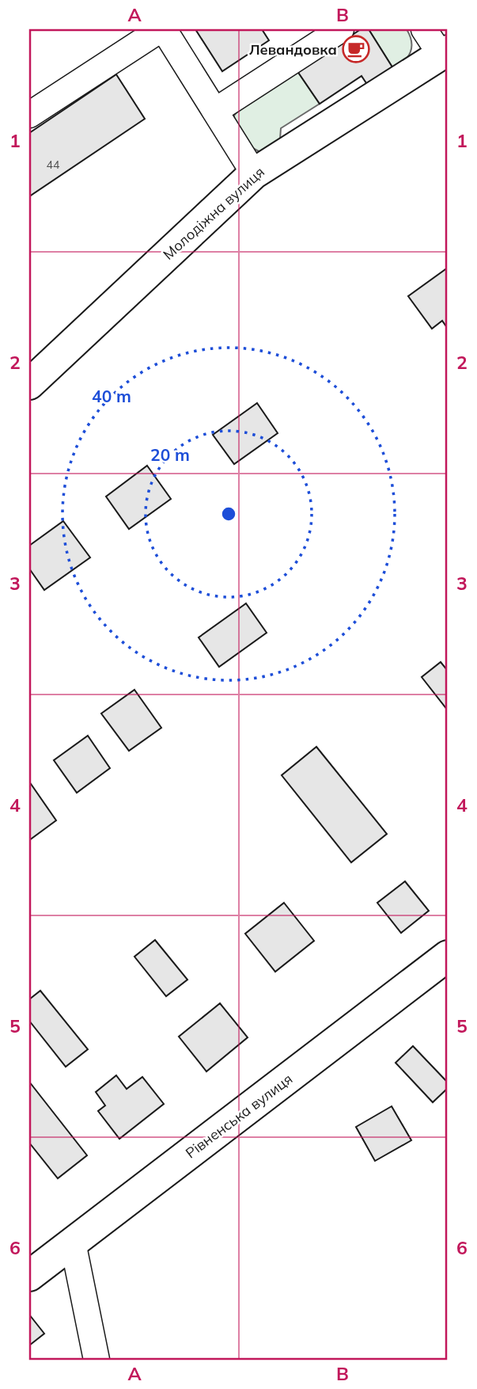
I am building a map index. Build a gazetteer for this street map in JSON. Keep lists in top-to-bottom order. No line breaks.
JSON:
{"streets":{"street":["Молодіжна вулиця","Рівненська вулиця"]},"places":{"cafe":["Левандовка"]},"house_numbers":["44"],"grid":{"columns":["A","B"],"rows":["1","2","3","4","5","6"]},"rings":["40 m","20 m"]}
